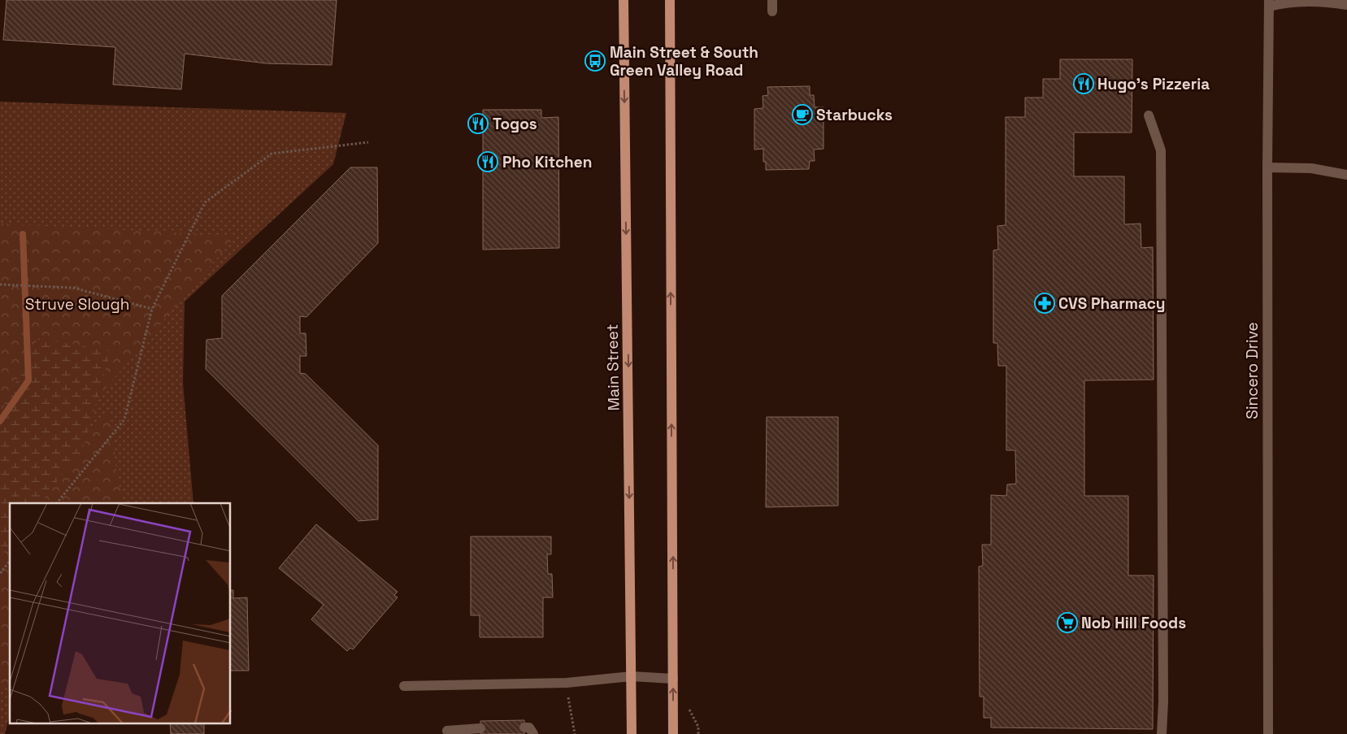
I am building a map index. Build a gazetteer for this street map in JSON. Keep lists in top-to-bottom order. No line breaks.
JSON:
{"streets":{"main road":["Main Street"],"street":["Sincero Drive"]},"parks":["Struve Slough"],"places":{"bus stop":["Main Street & South Green Valley Road"],"restaurant":["Hugo's Pizzeria","Togos","Pho Kitchen"],"cafe":["Starbucks"],"pharmacy":["CVS Pharmacy"],"supermarket":["Nob Hill Foods"]}}
